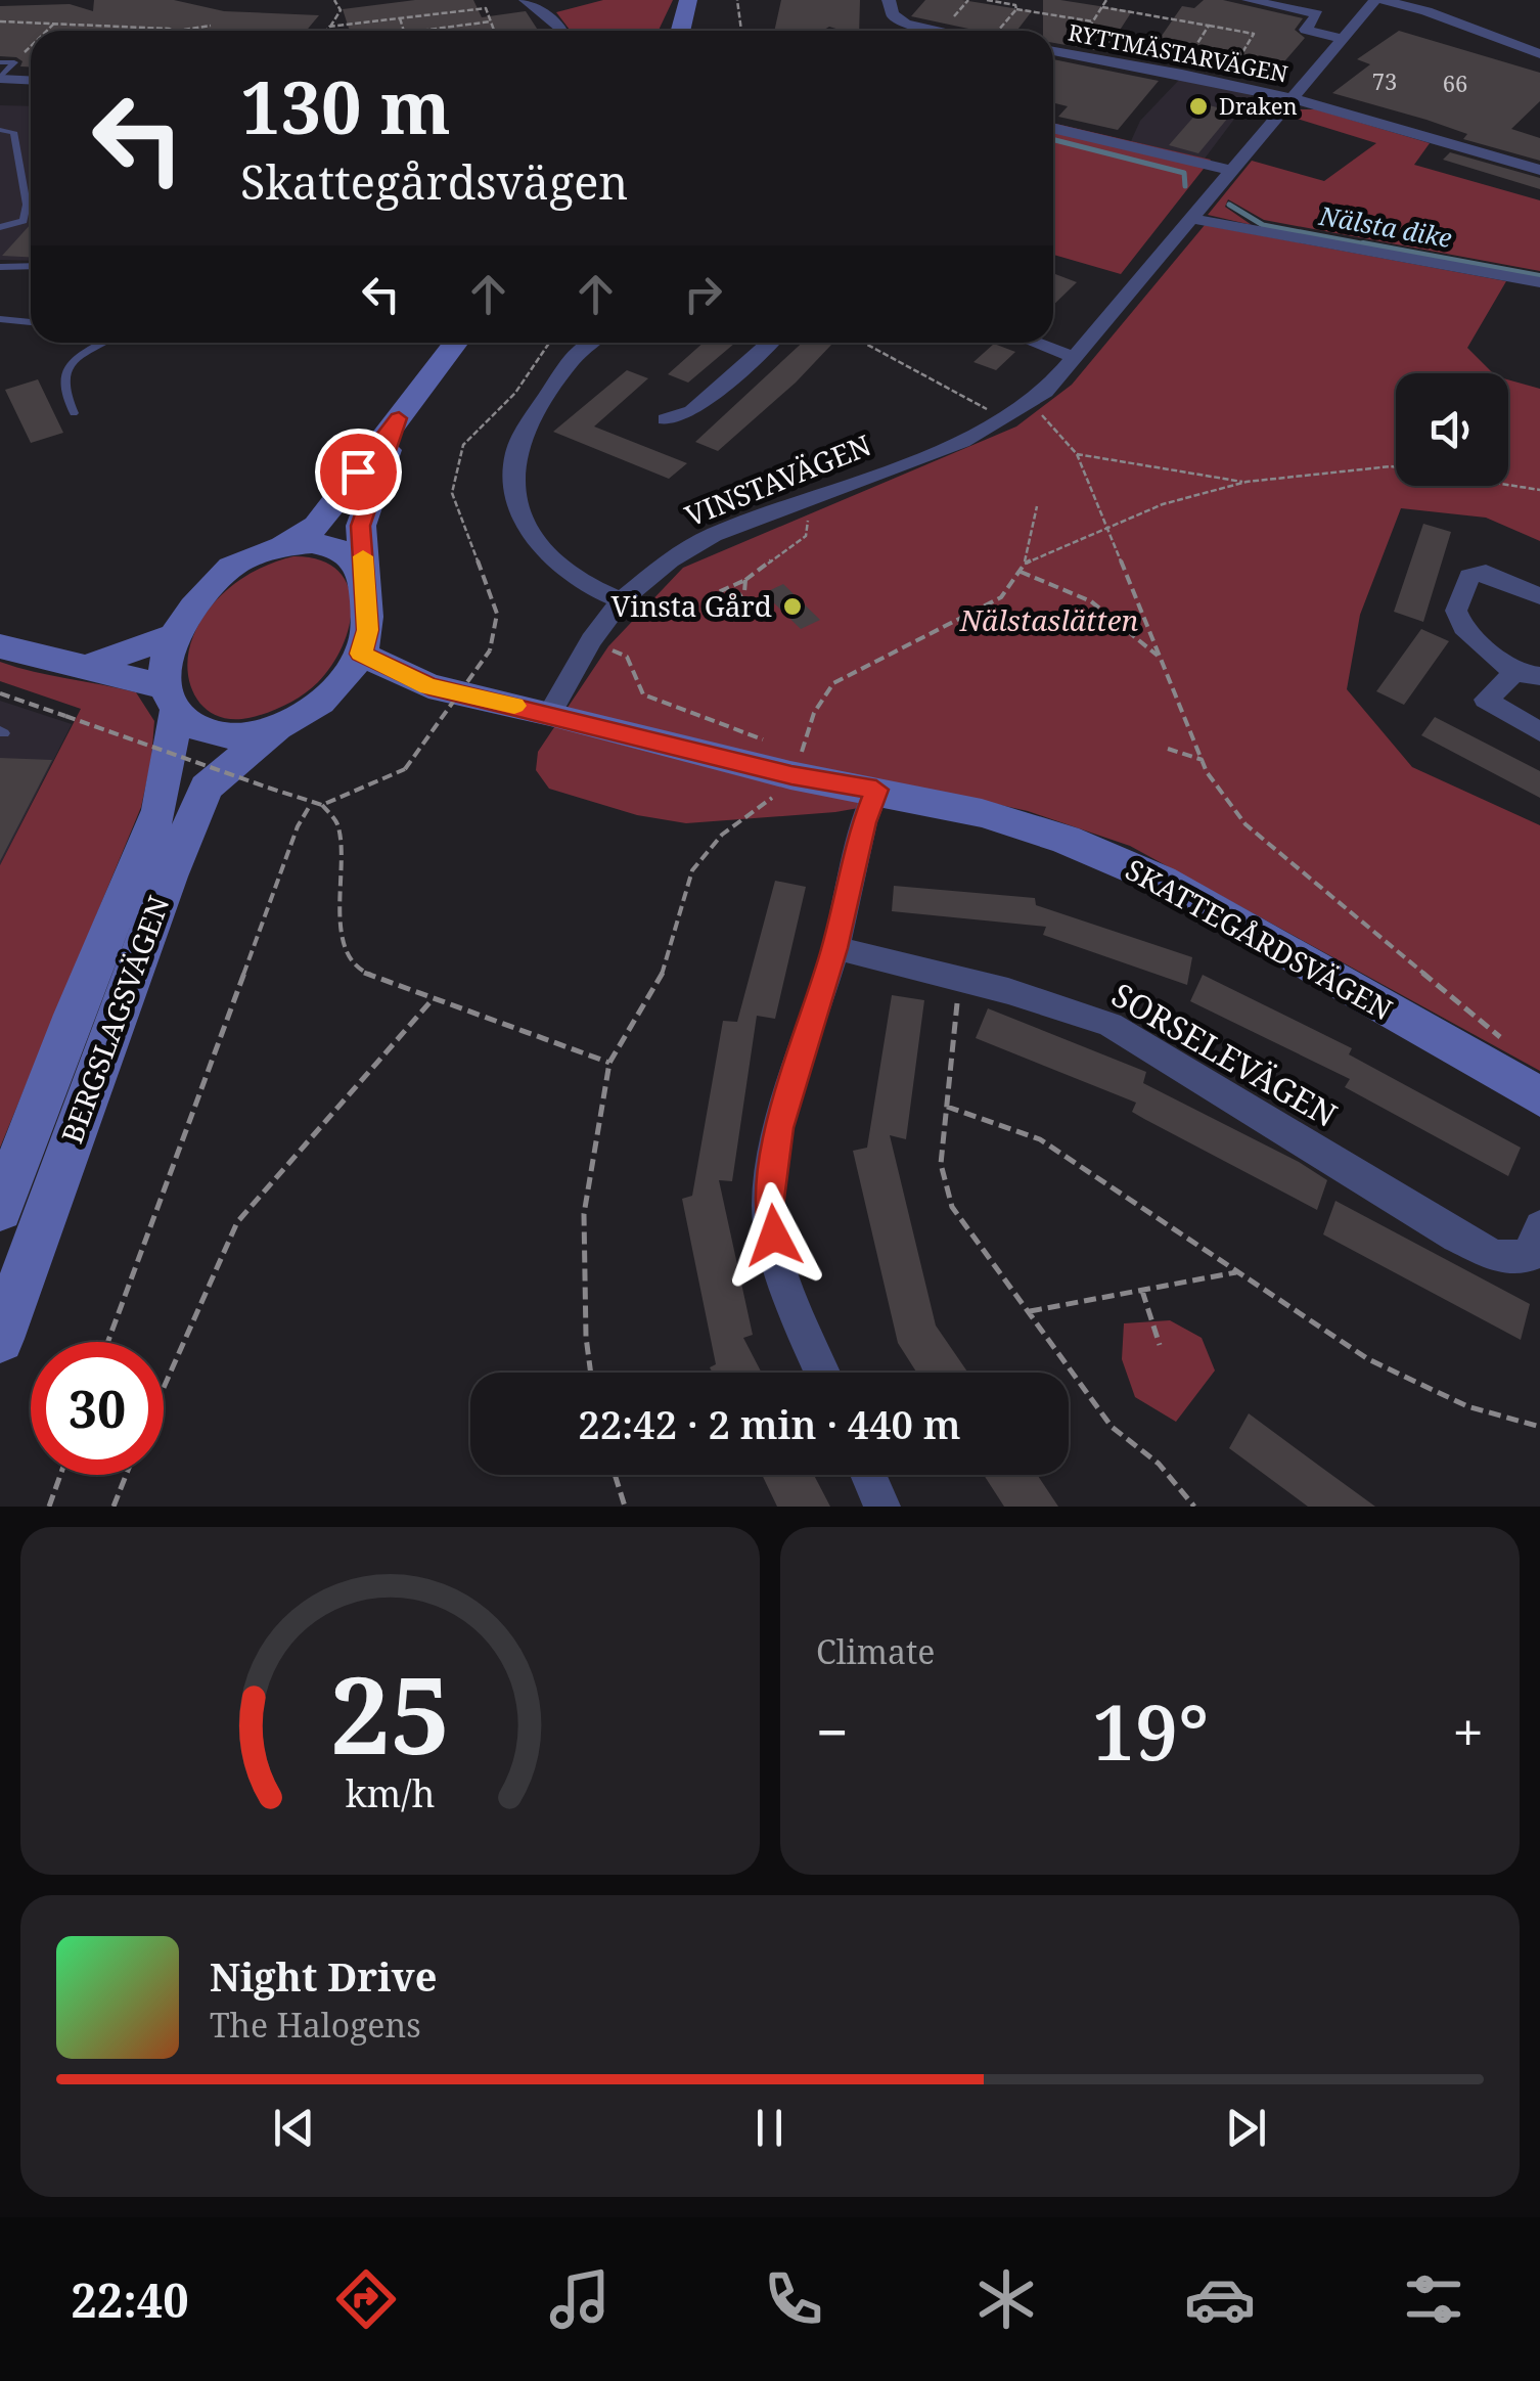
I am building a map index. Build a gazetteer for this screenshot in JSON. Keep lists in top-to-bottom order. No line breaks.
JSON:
{"streets":{"main road":["SKATTEGÅRDSVÄGEN","BERGSLAGSVÄGEN"],"street":["RYTTMÄSTARVÄGEN","VINSTAVÄGEN","SORSELEVÄGEN"]},"crossings":[["RYTTMÄSTARVÄGEN","VINSTAVÄGEN"],["VINSTAVÄGEN","SKATTEGÅRDSVÄGEN"],["SKATTEGÅRDSVÄGEN","BERGSLAGSVÄGEN"]],"water":["Nälsta dike"],"parks":["Nälstaslätten"],"places":["Draken","Vinsta Gård"],"house_numbers":["73","66"],"page":{"turn":["130 m","Skattegårdsvägen"],"limit":"30","trip":"22:42 · 2 min · 440 m","tile":"Climate","heat":["−","19°","+"],"song":["Night Drive","The Halogens"],"tabs":"22:40","gauge":["25","km/h"]}}
